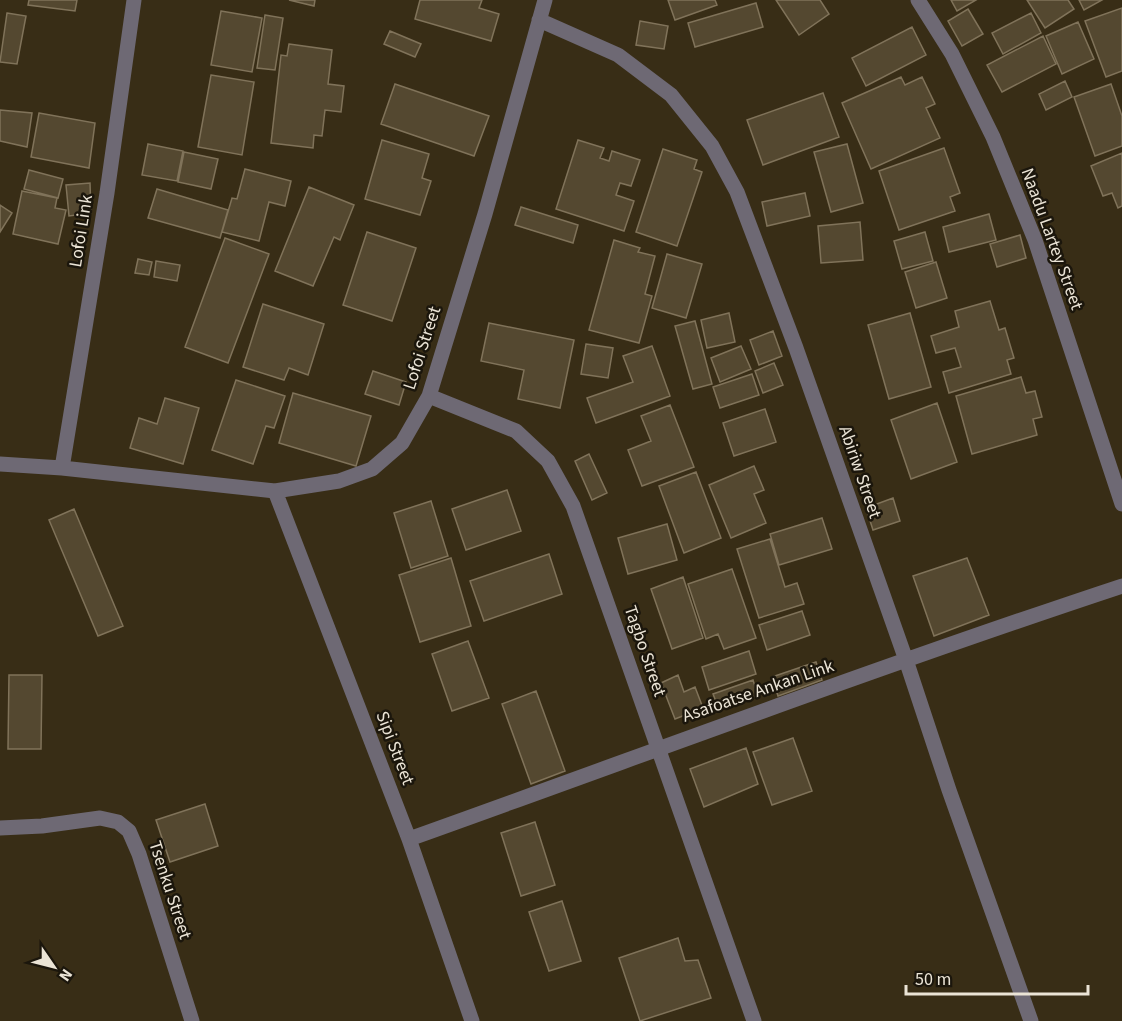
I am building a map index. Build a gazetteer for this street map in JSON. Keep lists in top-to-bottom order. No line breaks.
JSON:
{"streets":{"street":["Lofoi Link","Naadu Lartey Street","Lofoi Street","Abiriw Street","Tagbo Street","Asafoatse Ankan Link","Sipi Street","Tsenku Street"]},"crossings":[["Lofoi Link","Lofoi Street"],["Lofoi Street","Abiriw Street"],["Lofoi Street","Tagbo Street"],["Lofoi Street","Sipi Street"],["Abiriw Street","Asafoatse Ankan Link"],["Tagbo Street","Asafoatse Ankan Link"],["Asafoatse Ankan Link","Sipi Street"]],"scale_bar":"50 m","north":"bottom right"}
